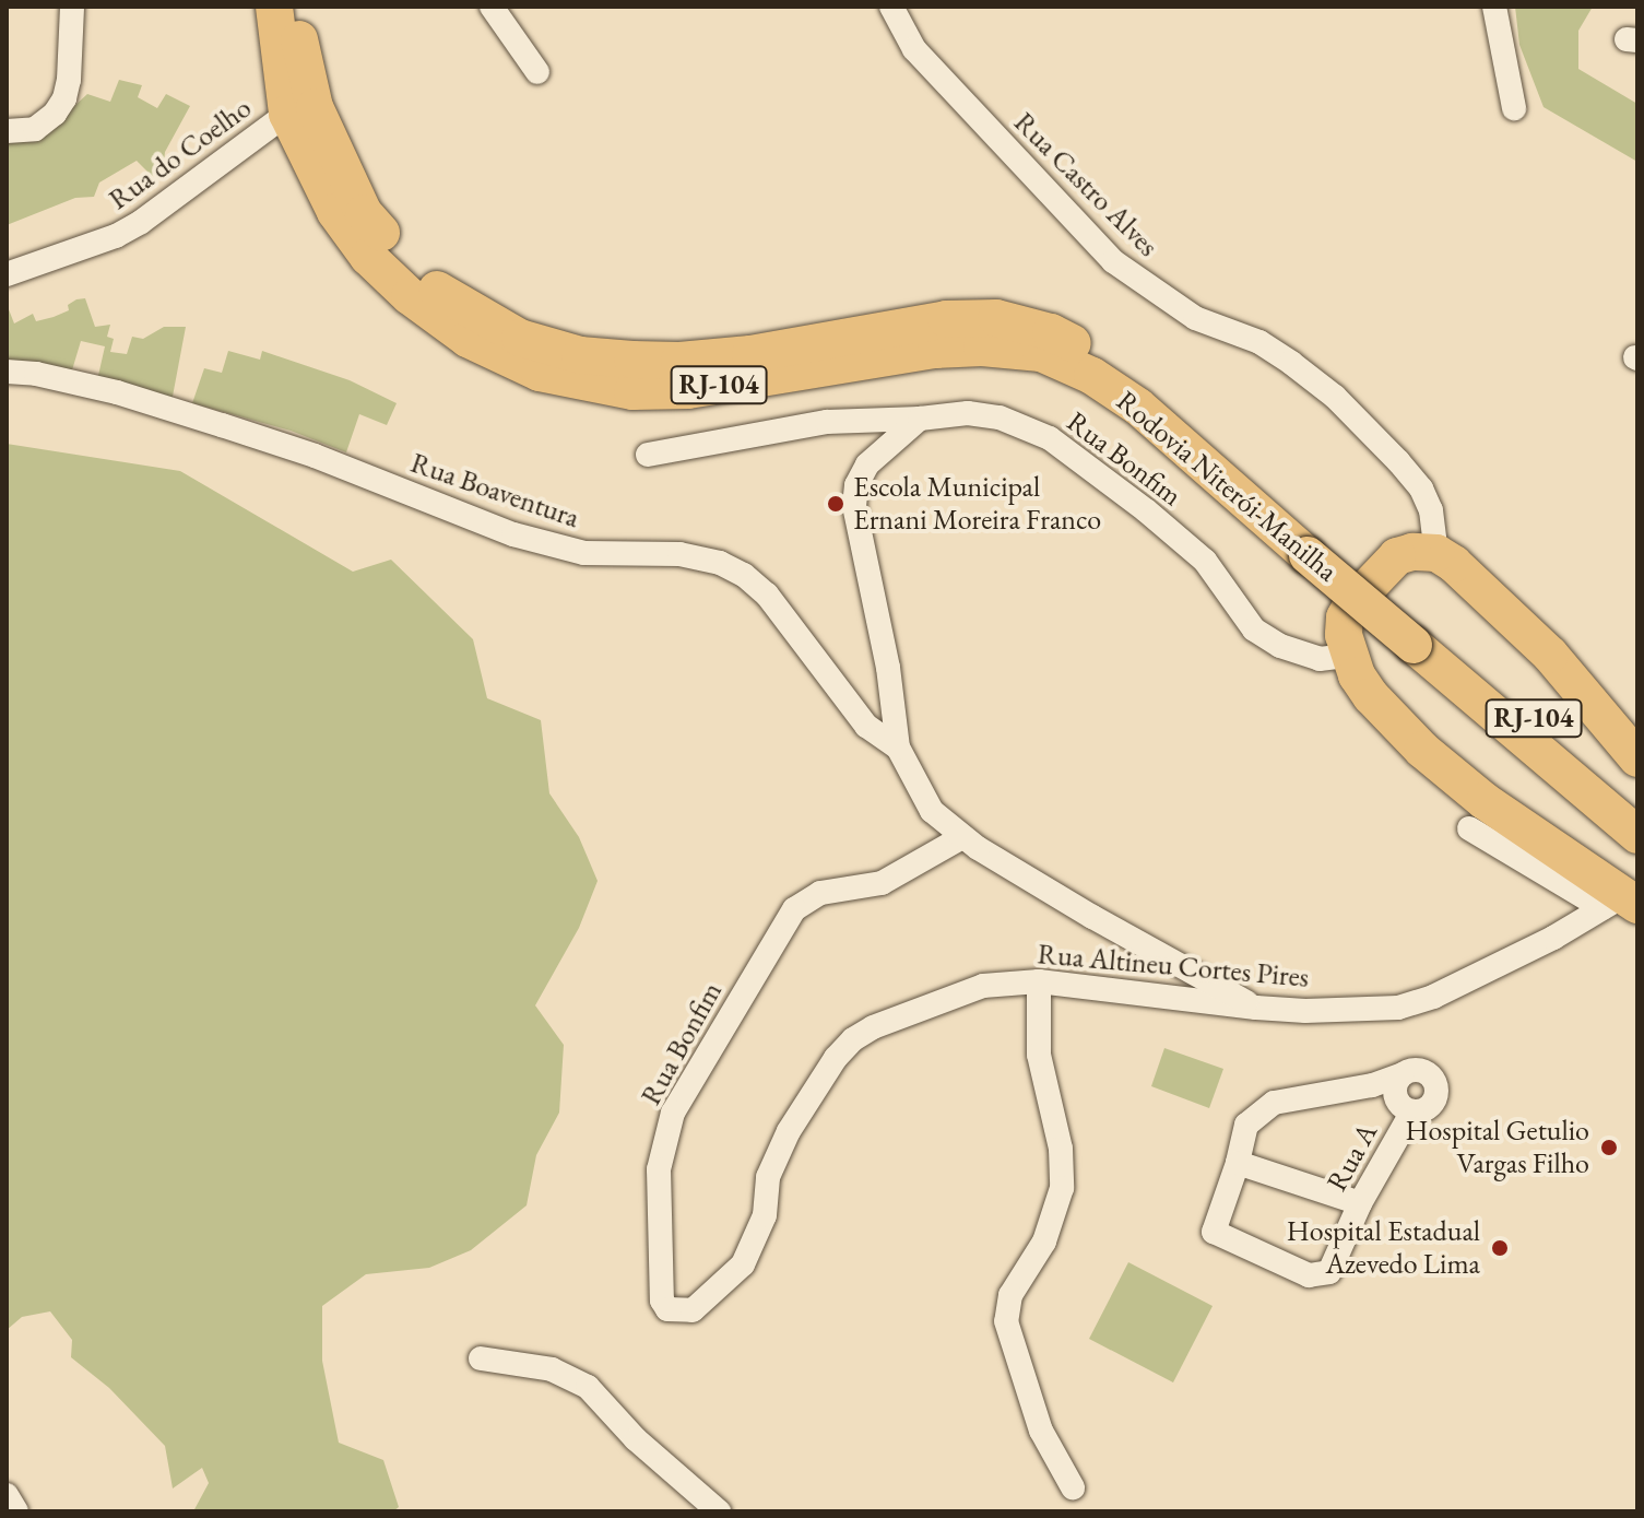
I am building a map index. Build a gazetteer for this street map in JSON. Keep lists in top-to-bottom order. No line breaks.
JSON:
{"streets":{"highway":["RJ-104","Rodovia Niterói-Manilha"],"street":["Rua do Coelho","Rua Castro Alves","Rua Bonfim","Rua Boaventura","Rua Altineu Cortes Pires","Rua A"]},"crossings":[["Rua do Coelho","Rodovia Niterói-Manilha"],["Rua Bonfim","Rua Altineu Cortes Pires"]],"places":["Escola Municipal Ernani Moreira Franco","Hospital Getulio Vargas Filho","Hospital Estadual Azevedo Lima"]}
